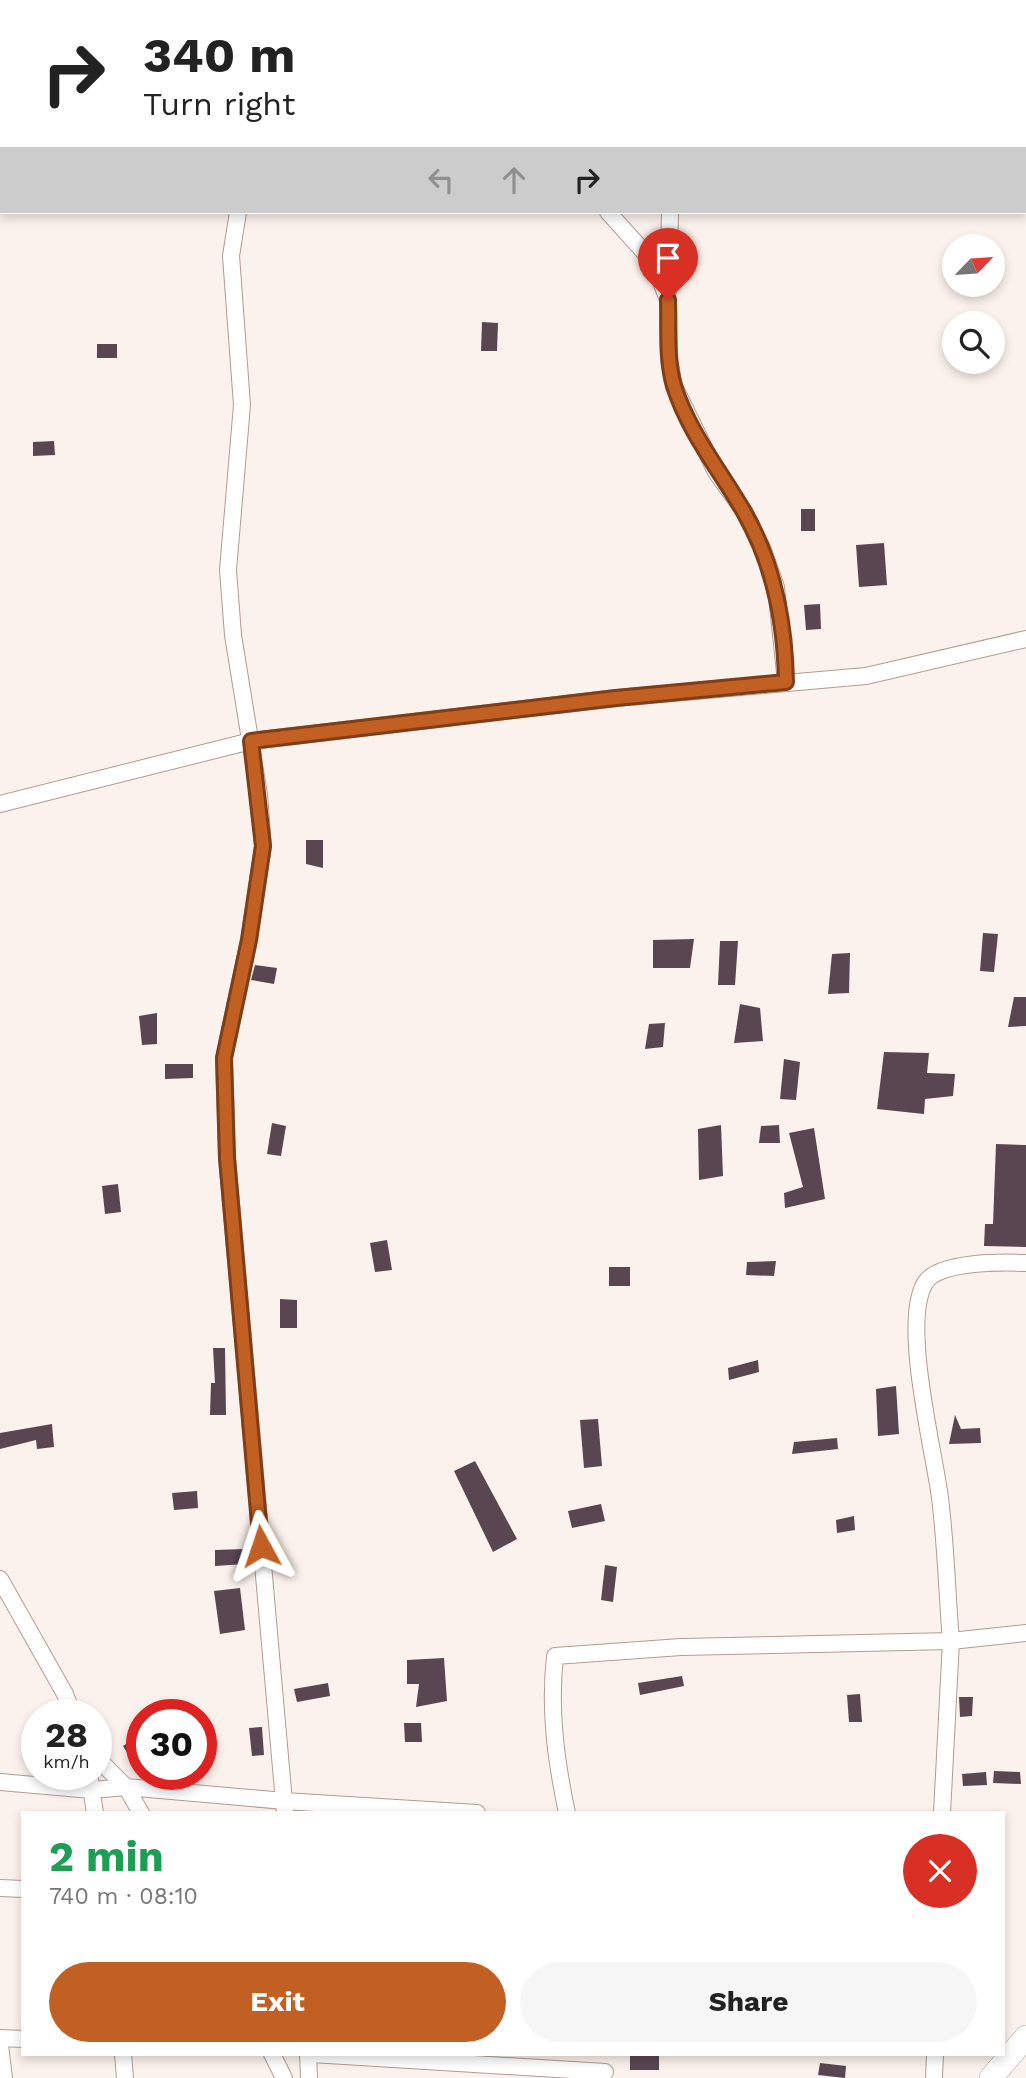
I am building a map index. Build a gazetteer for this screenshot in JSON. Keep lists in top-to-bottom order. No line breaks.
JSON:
{"north":"top right","page":{"turn":["340 m","Turn right"],"speed":"28 km/h","limit":"30","heading":["2 min","740 m · 08:10"],"buttons":["Exit","Share"]}}
